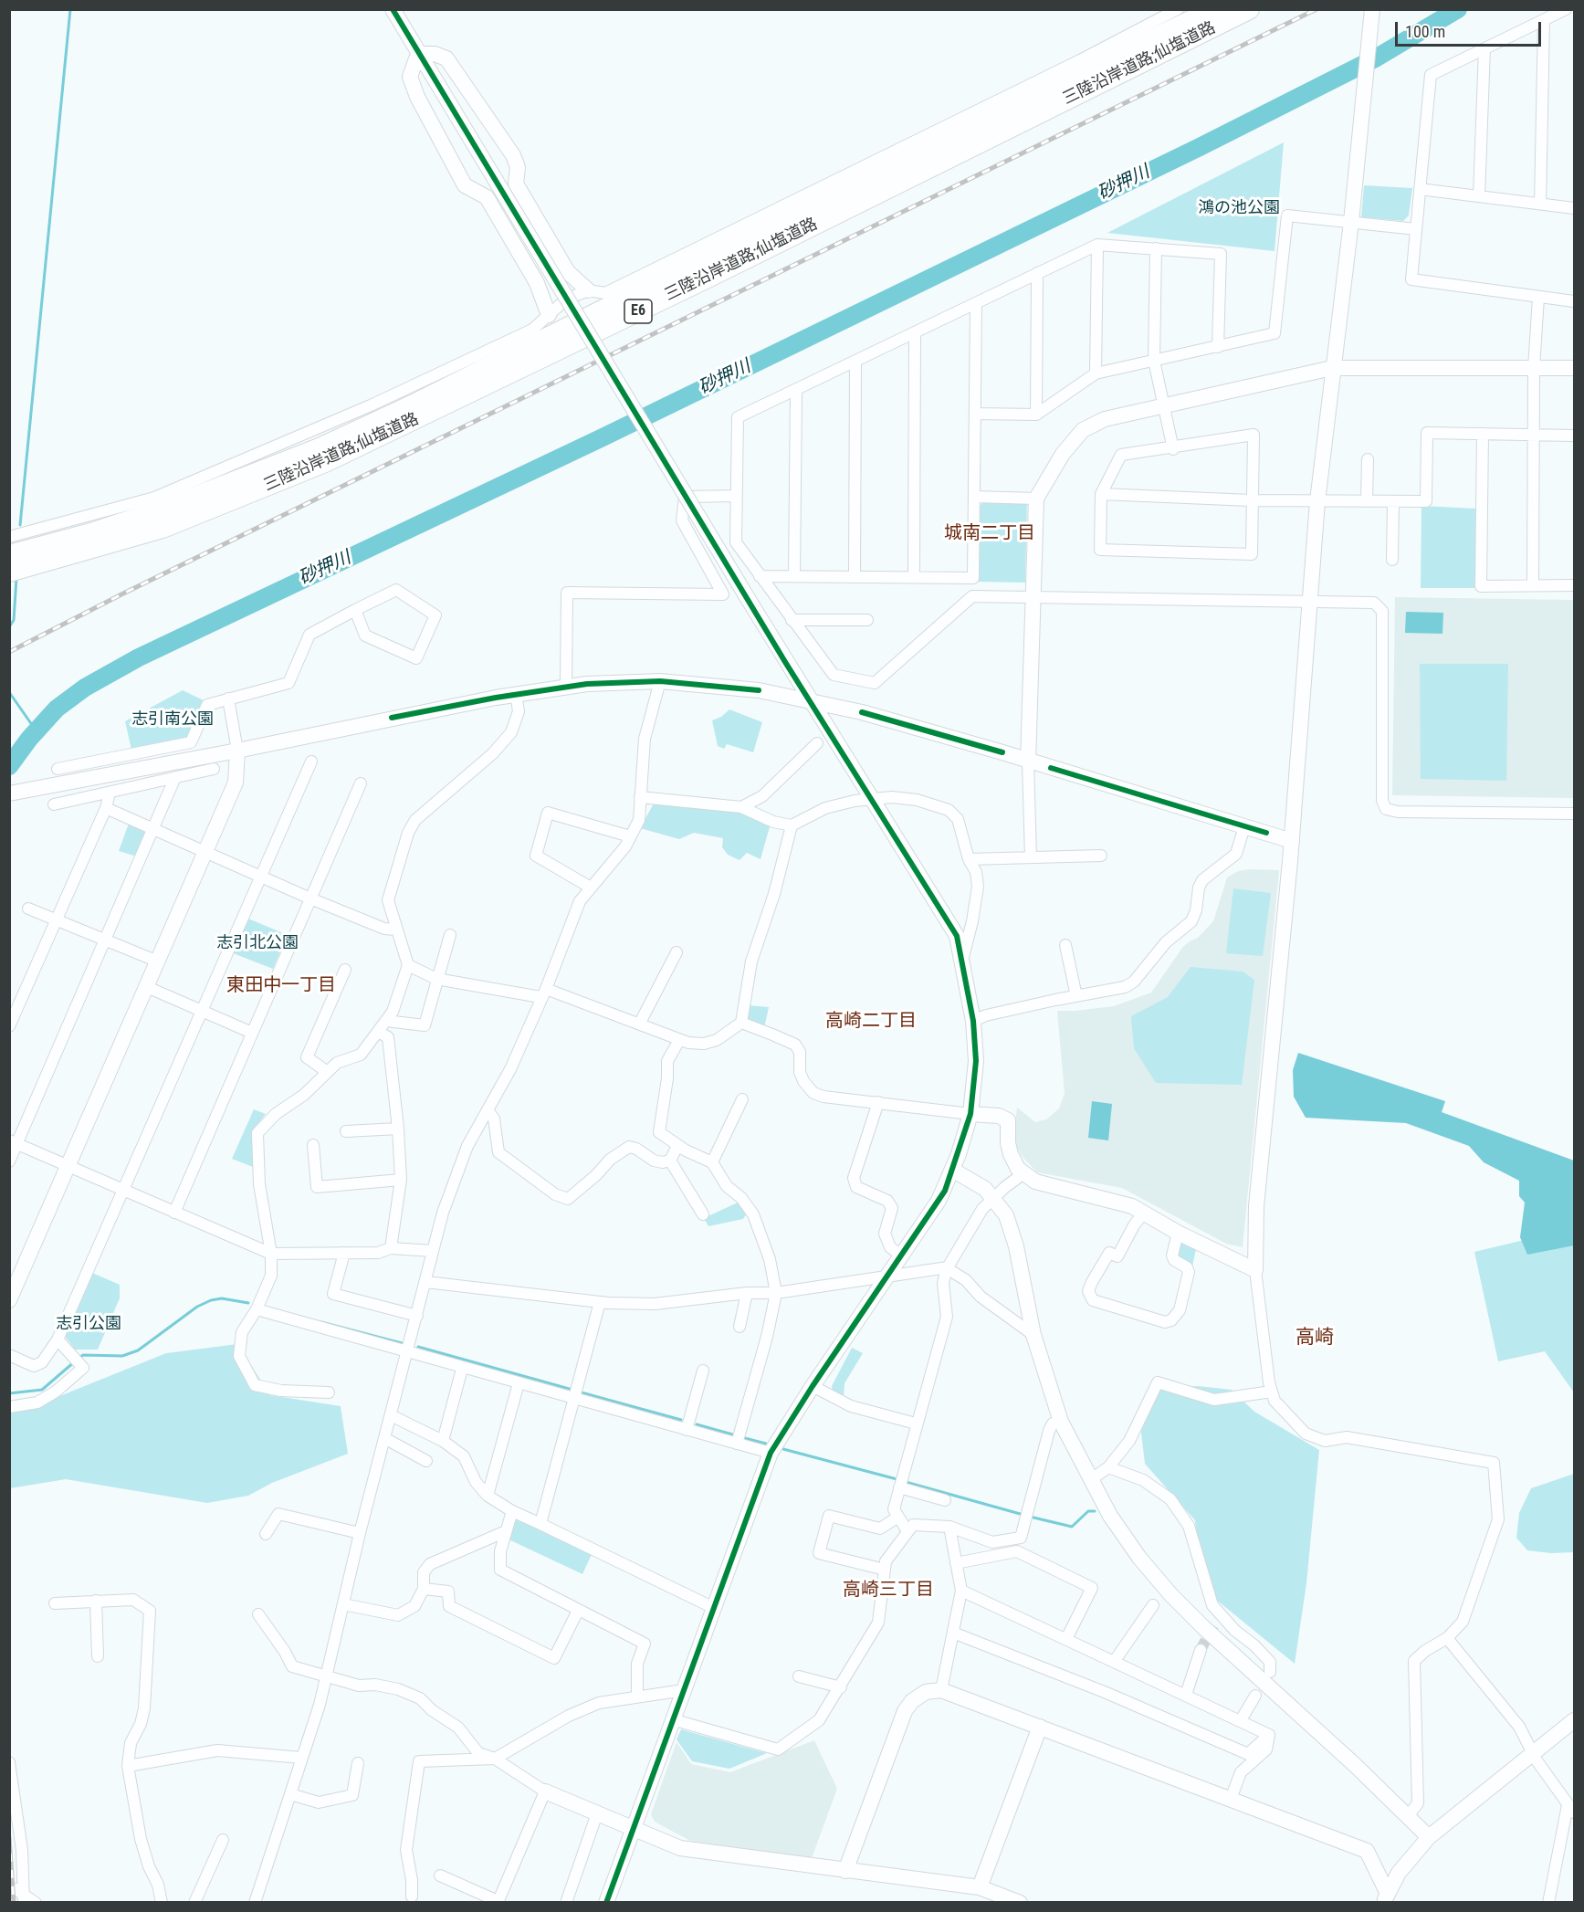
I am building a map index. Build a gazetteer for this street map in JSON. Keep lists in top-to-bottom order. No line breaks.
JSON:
{"streets":{"highway":["三陸沿岸道路;仙塩道路","E6"]},"districts":["城南二丁目","東田中一丁目","高崎二丁目","高崎","高崎三丁目"],"water":["砂押川"],"parks":["鴻の池公園","志引南公園","志引北公園","志引公園"],"scale_bar":"100 m"}
